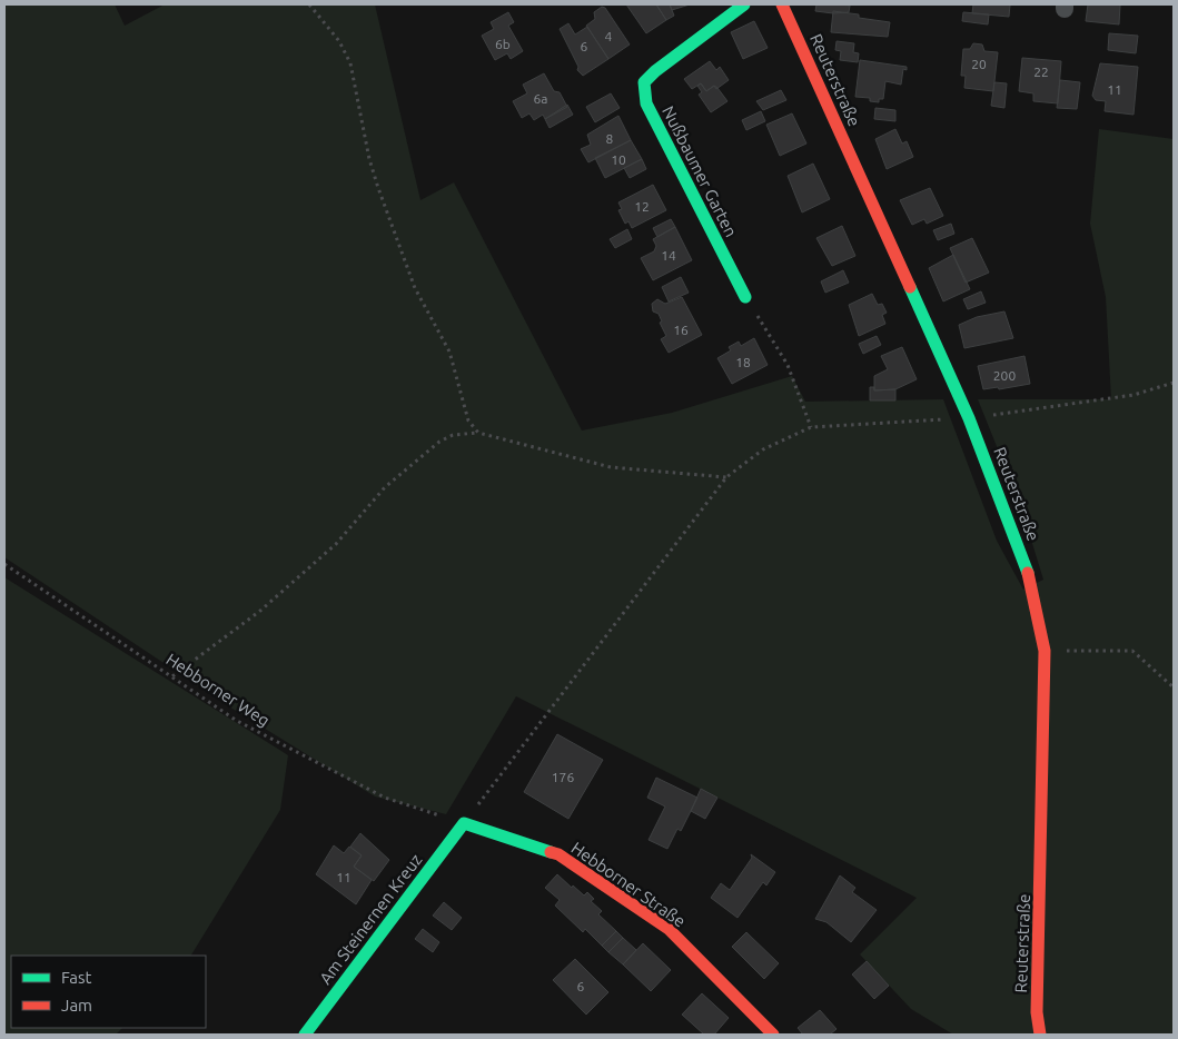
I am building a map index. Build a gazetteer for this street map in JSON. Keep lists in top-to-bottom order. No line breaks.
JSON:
{"streets":{"street":["Reuterstraße","Nußbaumer Garten","Hebborner Straße","Am Steinernen Kreuz"],"path":["Hebborner Weg"]},"crossings":[["Hebborner Weg","Hebborner Straße"],["Hebborner Weg","Am Steinernen Kreuz"],["Hebborner Straße","Am Steinernen Kreuz"]],"house_numbers":["4","6b","6","20","22","11","6a","8","10","12","14","16","18","200","176","11","6"],"legend":["Fast","Jam"]}
